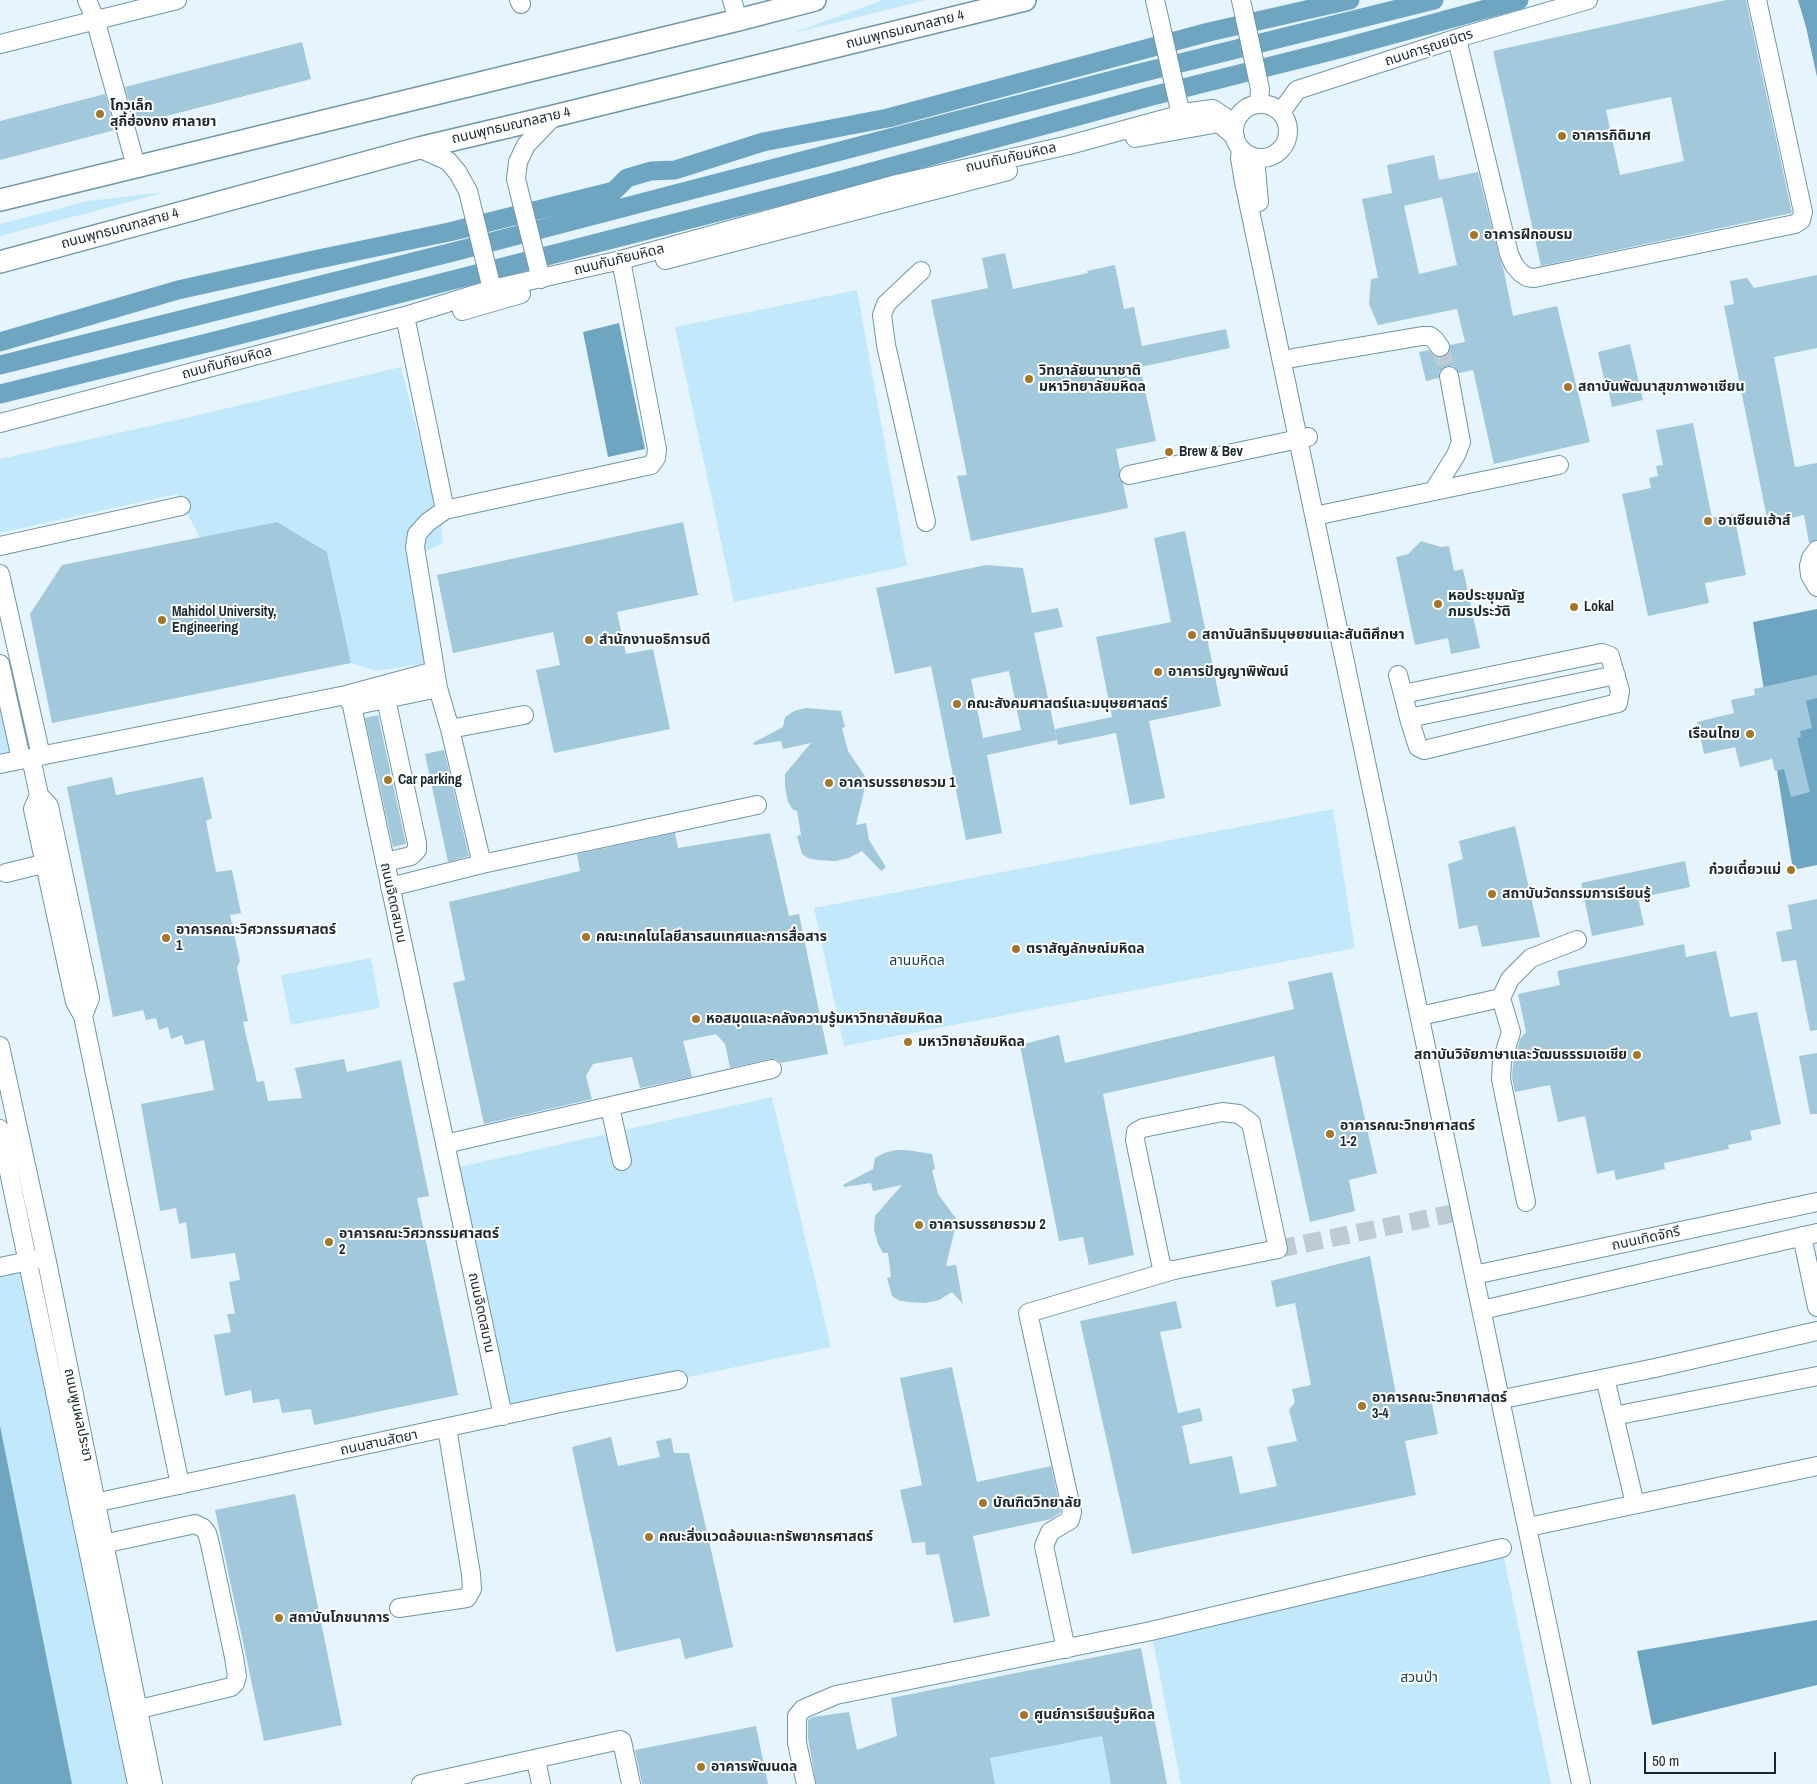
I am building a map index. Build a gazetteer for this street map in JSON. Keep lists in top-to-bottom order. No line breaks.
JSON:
{"streets":{"main road":["ถนนพุทธมณฑลสาย 4"],"street":["ถนนการุณยมิตร","ถนนกันภัยมหิดล","ถนนจิตตสมาน","ถนนเทิดจักรี","ถนนพูนผลประชา","ถนนสานสัตยา"]},"crossings":[["ถนนการุณยมิตร","ถนนกันภัยมหิดล"],["ถนนจิตตสมาน","ถนนสานสัตยา"],["ถนนพูนผลประชา","ถนนสานสัตยา"]],"parks":["ลานมหิดล","สวนป่า"],"places":["โกวเล็ก สุกี้ฮ่องกง ศาลายา","อาคารกิติมาศ","อาคารฝึกอบรม","วิทยาลัยนานาชาติ มหาวิทยาลัยมหิดล","สถาบันพัฒนาสุขภาพอาเซียน","Brew & Bev","อาเซียนเฮ้าส์","หอประชุมณัฐ ภมรประวัติ","Lokal","Mahidol University, Engineering","สถาบันสิทธิมนุษยชนและสันติศึกษา","สำนักงานอธิการบดี","อาคารปัญญาพิพัฒน์","คณะสังคมศาสตร์และมนุษยศาสตร์","เรือนไทย","Car parking","อาคารบรรยายรวม 1","ก๋วยเตี๋ยวแม่","สถาบันวัตกรรมการเรียนรู้","คณะเทคโนโลยีสารสนเทศและการสื่อสาร","อาคารคณะวิศวกรรมศาสตร์ 1","ตราสัญลักษณ์มหิดล","หอสมุดและคลังความรู้มหาวิทยาลัยมหิดล","มหาวิทยาลัยมหิดล","สถาบันวิจัยภาษาและวัฒนธรรมเอเชีย","อาคารคณะวิทยาศาสตร์ 1-2","อาคารบรรยายรวม 2","อาคารคณะวิศวกรรมศาสตร์ 2","อาคารคณะวิทยาศาสตร์ 3-4","บัณฑิตวิทยาลัย","คณะสิ่งแวดล้อมและทรัพยากรศาสตร์","สถาบันโภชนาการ","ศูนย์การเรียนรู้มหิดล","อาคารพัฒนดล"],"scale_bar":"50 m"}
